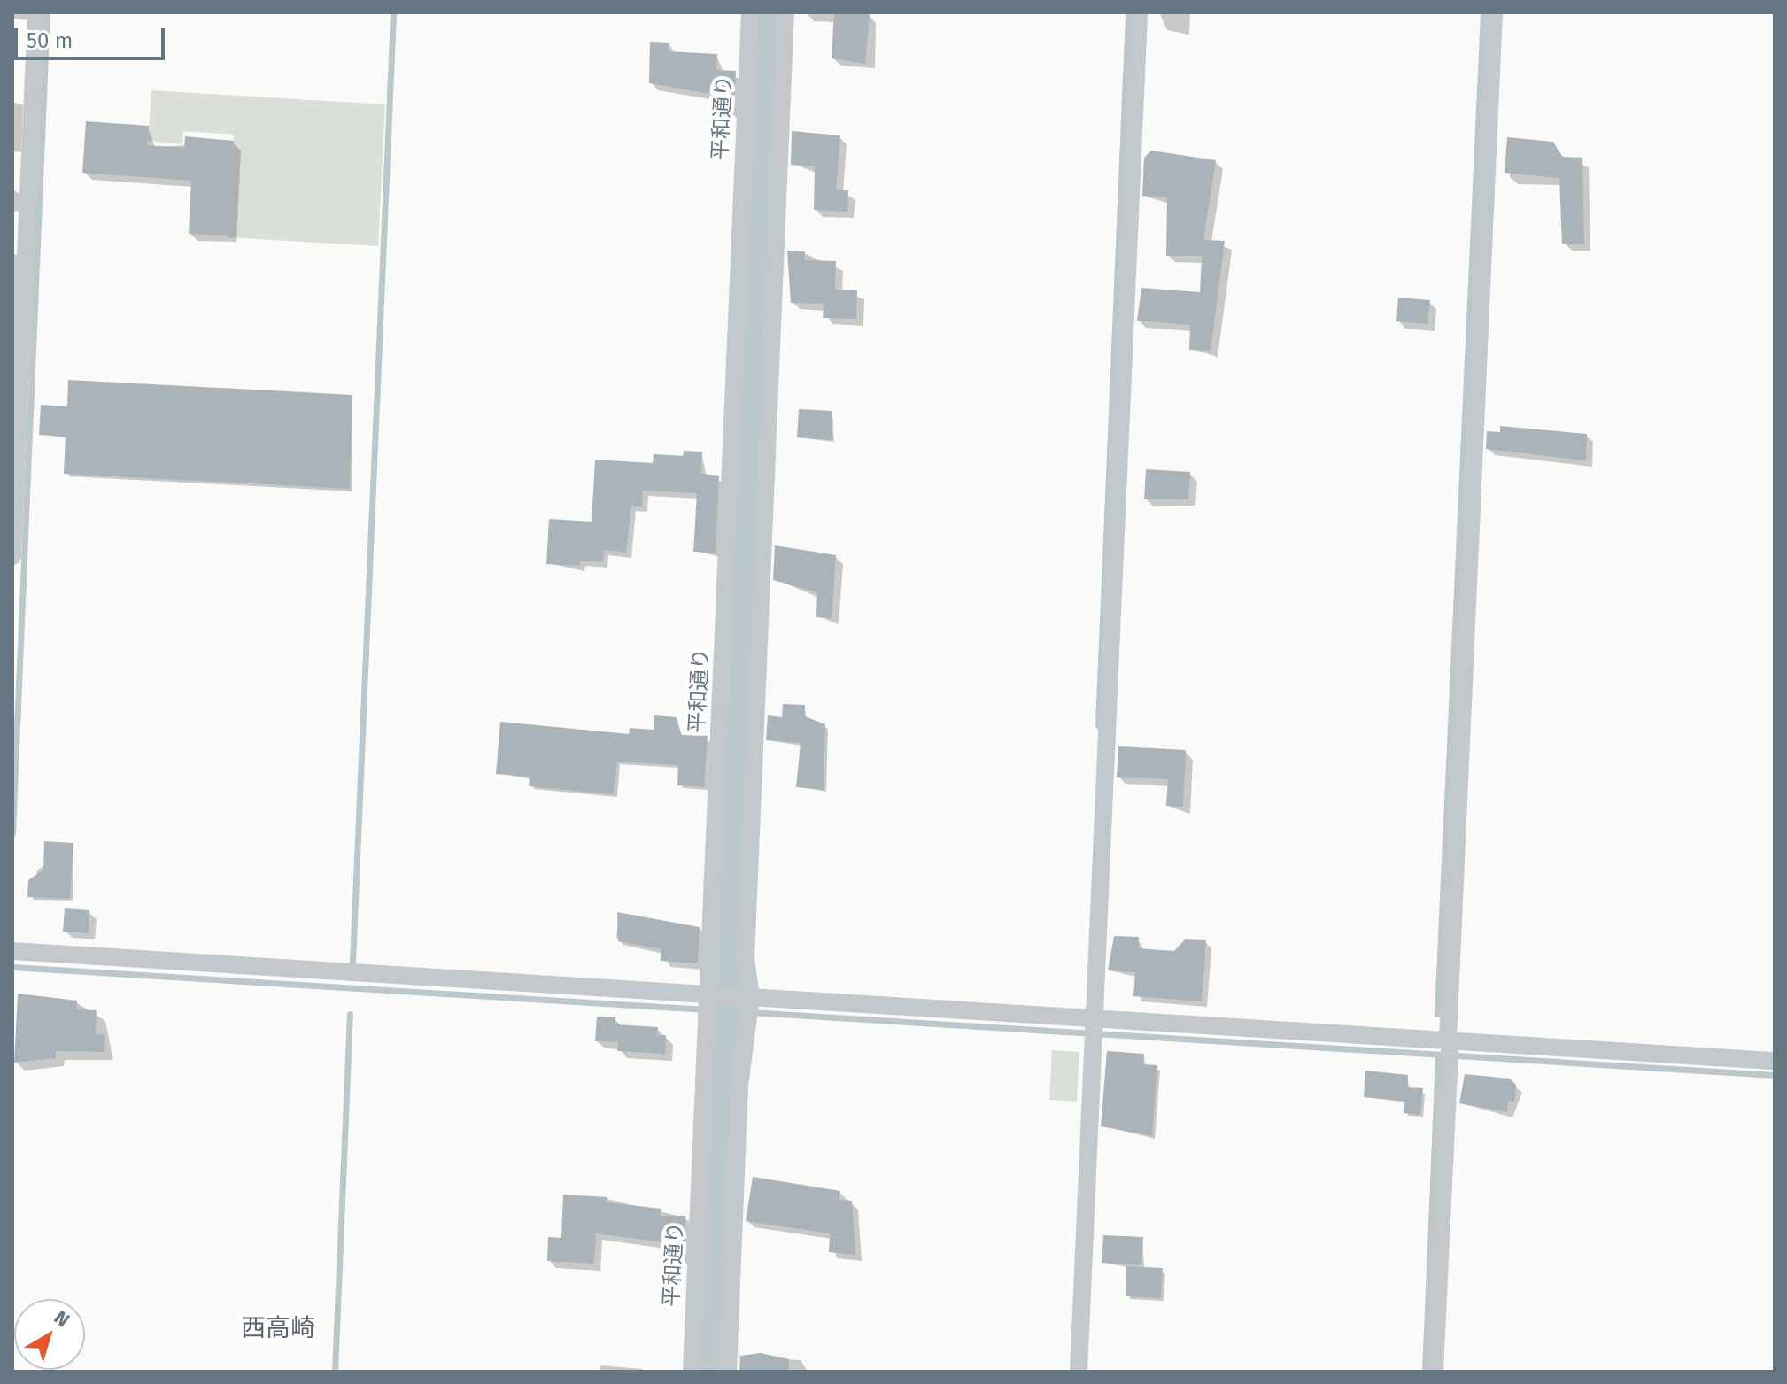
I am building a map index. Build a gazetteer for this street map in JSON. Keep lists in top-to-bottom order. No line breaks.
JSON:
{"streets":{"street":["平和通り"]},"districts":["西高崎"],"scale_bar":"50 m","north":"top right"}
